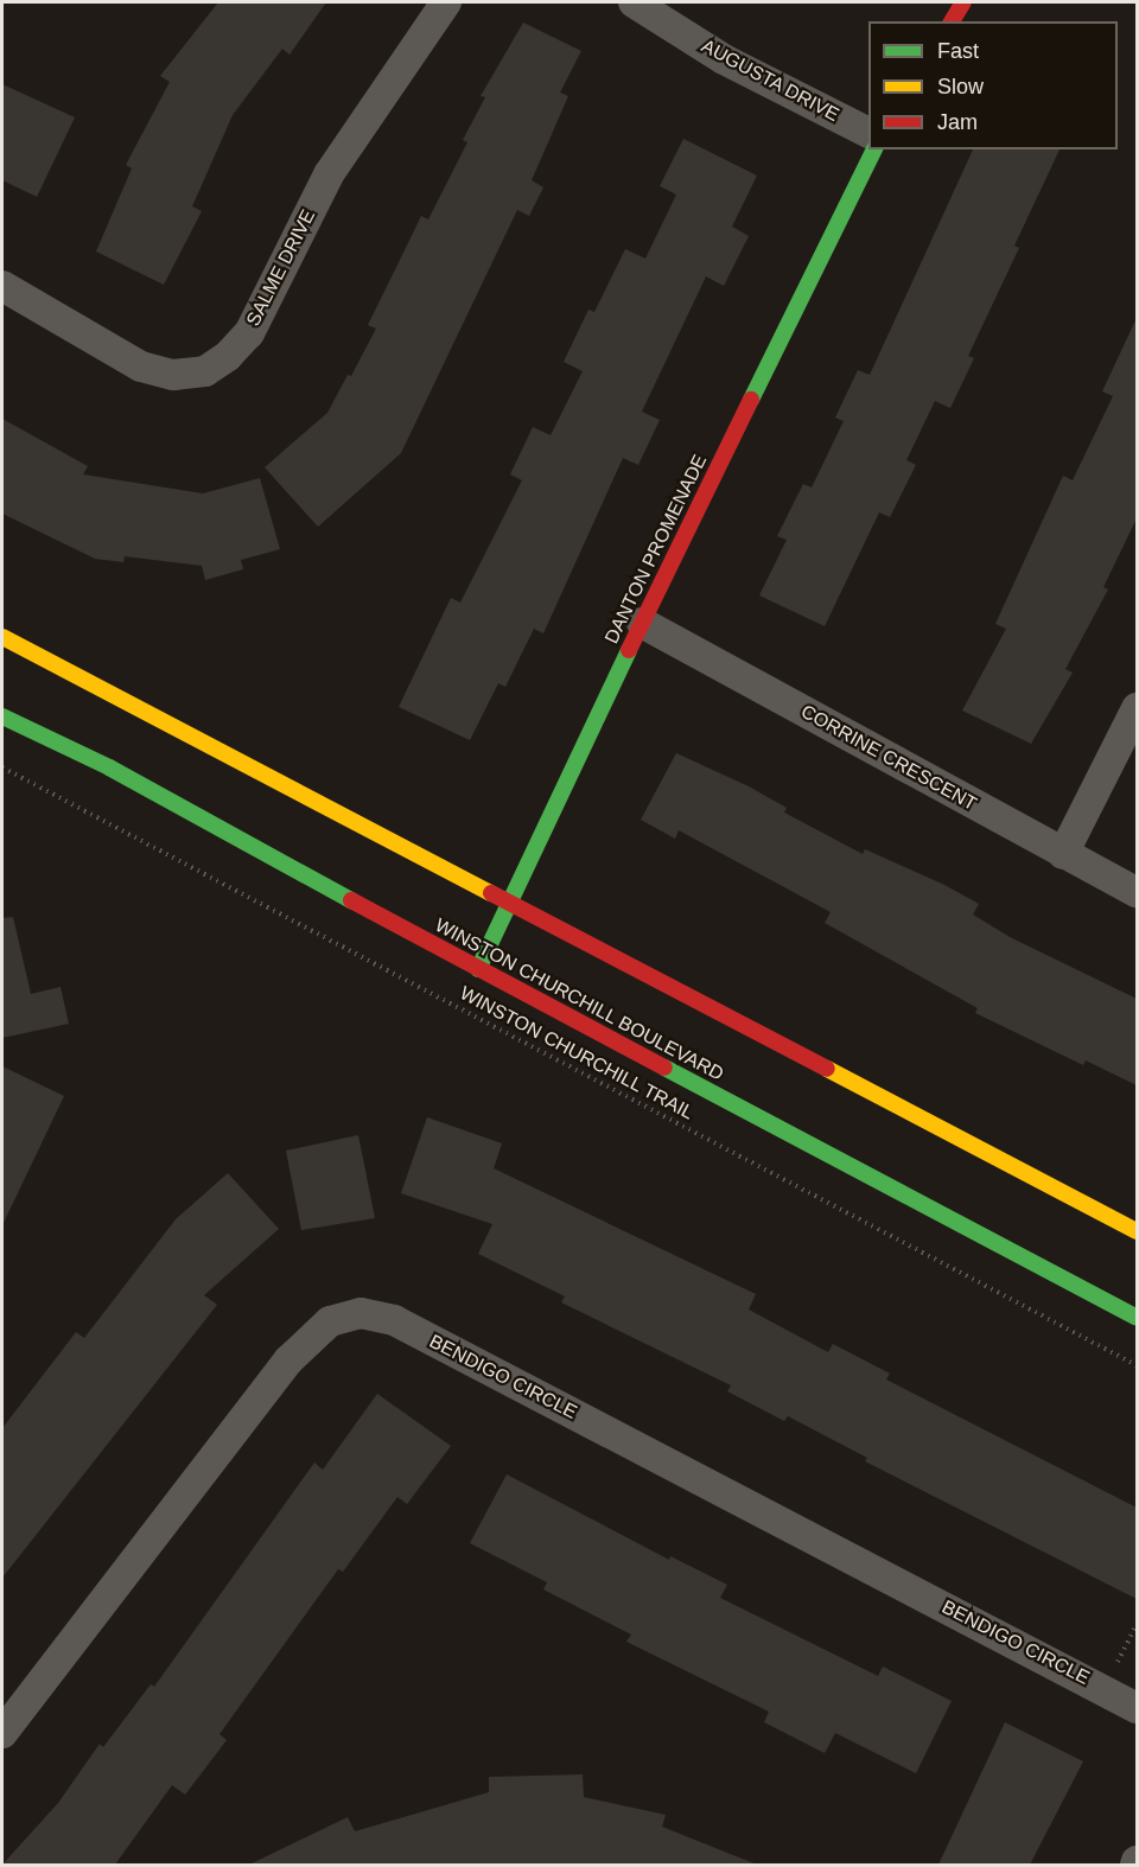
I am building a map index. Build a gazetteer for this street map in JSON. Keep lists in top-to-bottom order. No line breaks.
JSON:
{"streets":{"main road":["DANTON PROMENADE","WINSTON CHURCHILL BOULEVARD"],"street":["AUGUSTA DRIVE","SALME DRIVE","CORRINE CRESCENT","BENDIGO CIRCLE"],"path":["WINSTON CHURCHILL TRAIL"]},"crossings":[["DANTON PROMENADE","CORRINE CRESCENT"],["DANTON PROMENADE","WINSTON CHURCHILL BOULEVARD"]],"legend":["Fast","Slow","Jam"]}
